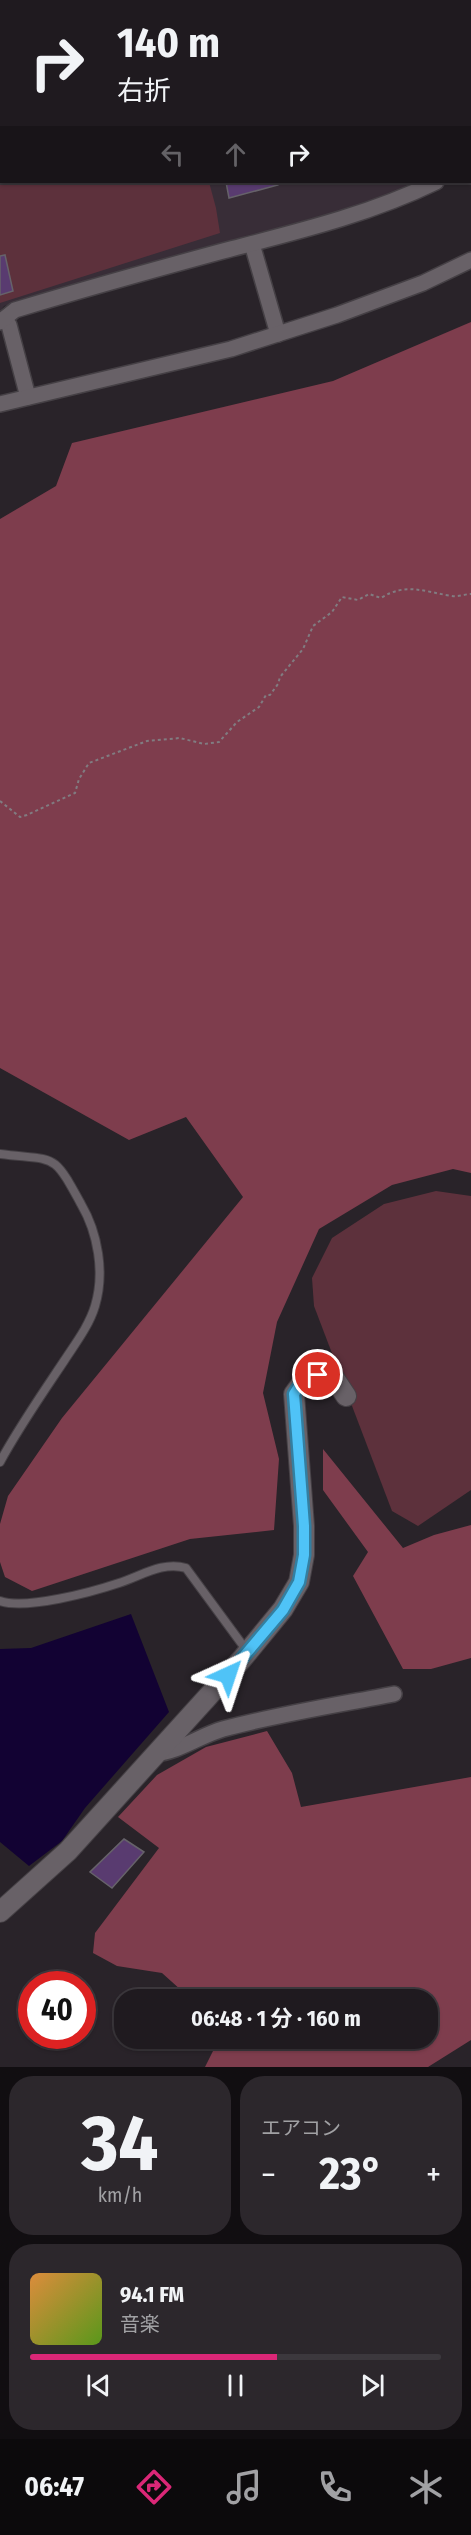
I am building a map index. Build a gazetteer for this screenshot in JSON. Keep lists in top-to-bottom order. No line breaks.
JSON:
{"page":{"turn":["140 m","右折"],"limit":"40","trip":"06:48 · 1 分 · 160 m","tile":[["34","km/h"],"エアコン"],"heat":["−","23°","+"],"song":["94.1 FM","音楽"],"tabs":"06:47"}}
